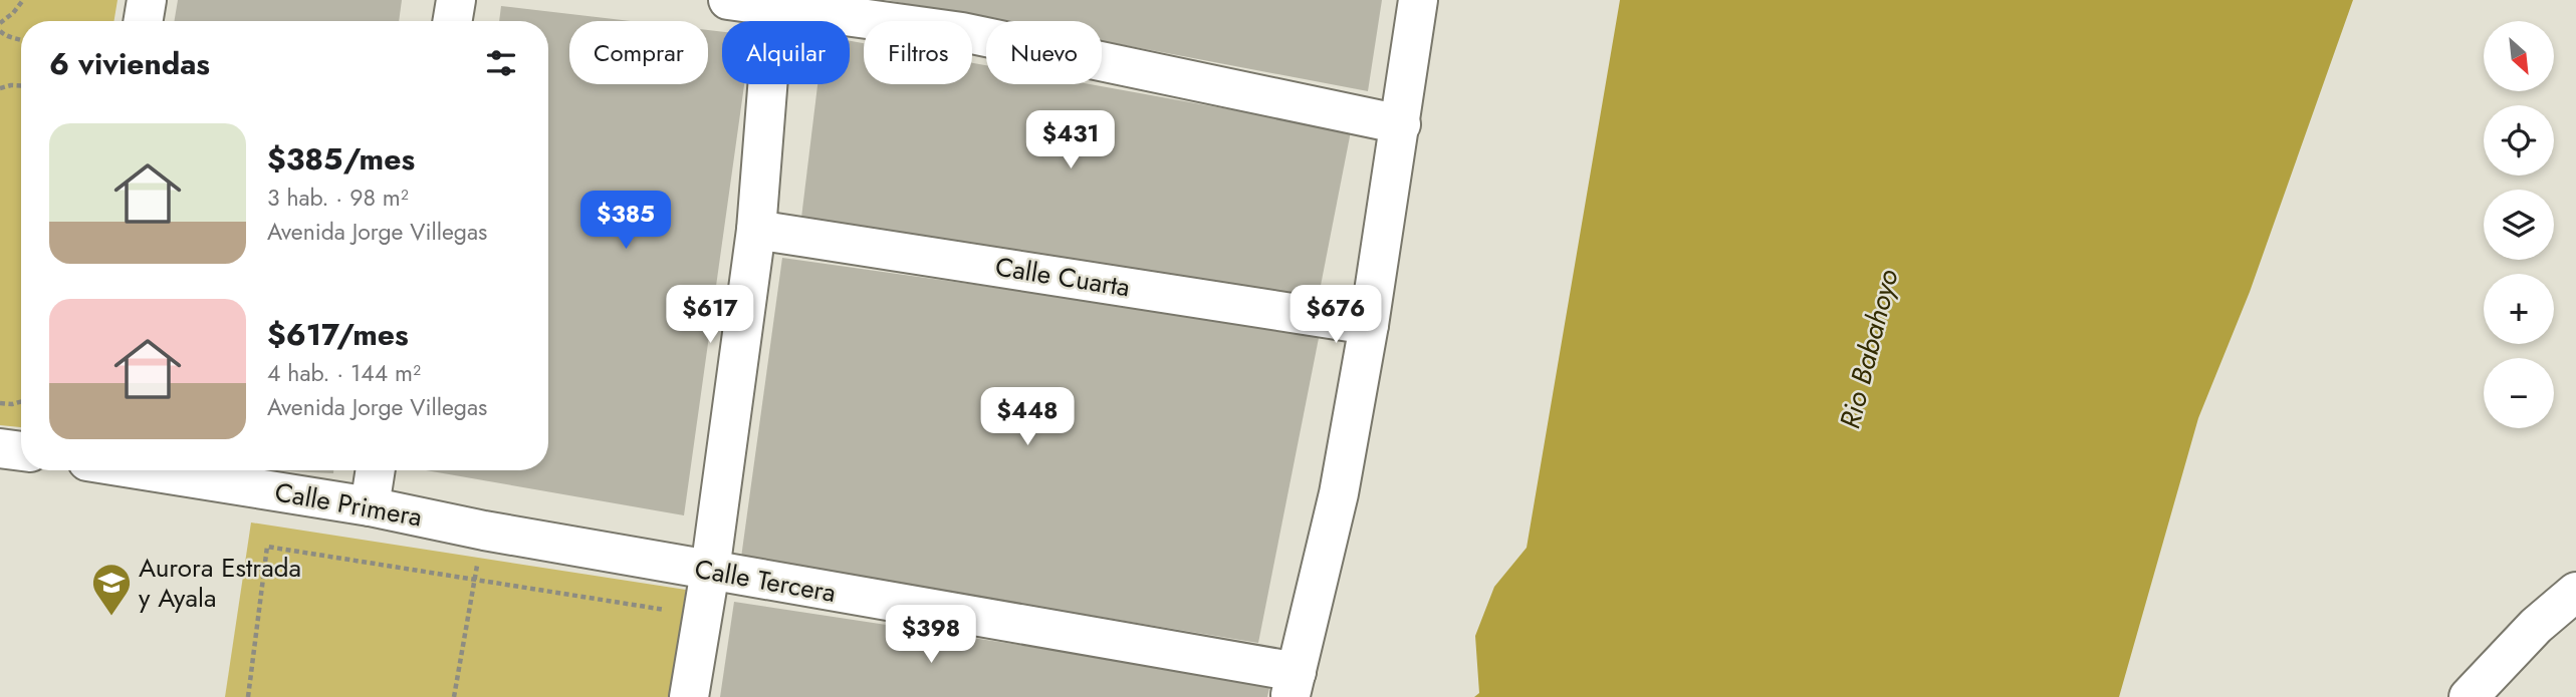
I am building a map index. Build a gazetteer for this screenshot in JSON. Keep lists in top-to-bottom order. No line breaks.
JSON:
{"streets":{"street":["Calle Cuarta","Calle Primera","Calle Tercera"]},"crossings":[["Calle Primera","Calle Tercera"]],"water":["Rio Babahoyo"],"places":{"school or university":["Aurora Estrada y Ayala"]},"north":"bottom right","page":{"map_buttons":["+","−"],"chip":["Comprar","Alquilar","Filtros","Nuevo"],"heading":"6 viviendas","list":[{"name":"$385/mes","note":"3 hab. · 98 m² · Avenida Jorge Villegas"},{"name":"$617/mes","note":"4 hab. · 144 m² · Avenida Jorge Villegas"}],"price":["$431","$385","$617","$676","$448","$398"]}}
